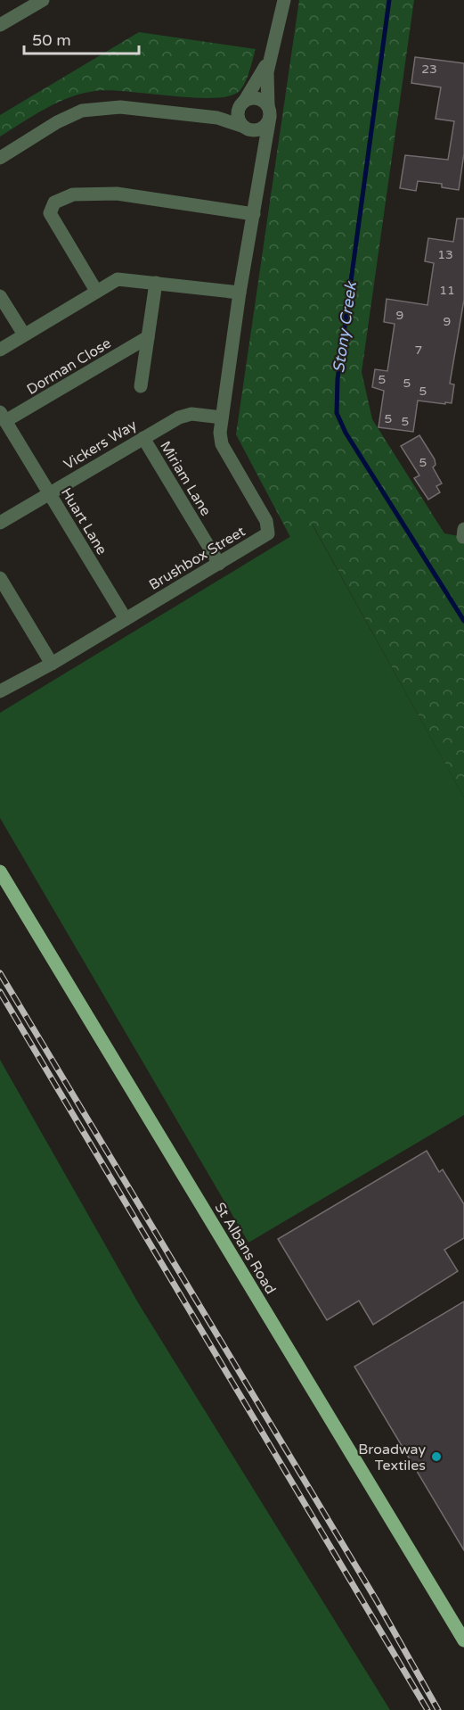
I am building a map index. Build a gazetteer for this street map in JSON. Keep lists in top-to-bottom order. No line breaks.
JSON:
{"streets":{"main road":["St Albans Road"],"street":["Dorman Close","Vickers Way","Miriam Lane","Huart Lane","Brushbox Street"]},"crossings":[["Dorman Close","Huart Lane"],["Vickers Way","Miriam Lane"],["Vickers Way","Huart Lane"],["Vickers Way","Brushbox Street"],["Miriam Lane","Brushbox Street"],["Huart Lane","Brushbox Street"]],"water":["Stony Creek"],"places":["Broadway Textiles"],"house_numbers":["23","13","11","9","9","7","5","5","5","5","5","5"],"scale_bar":"50 m"}
